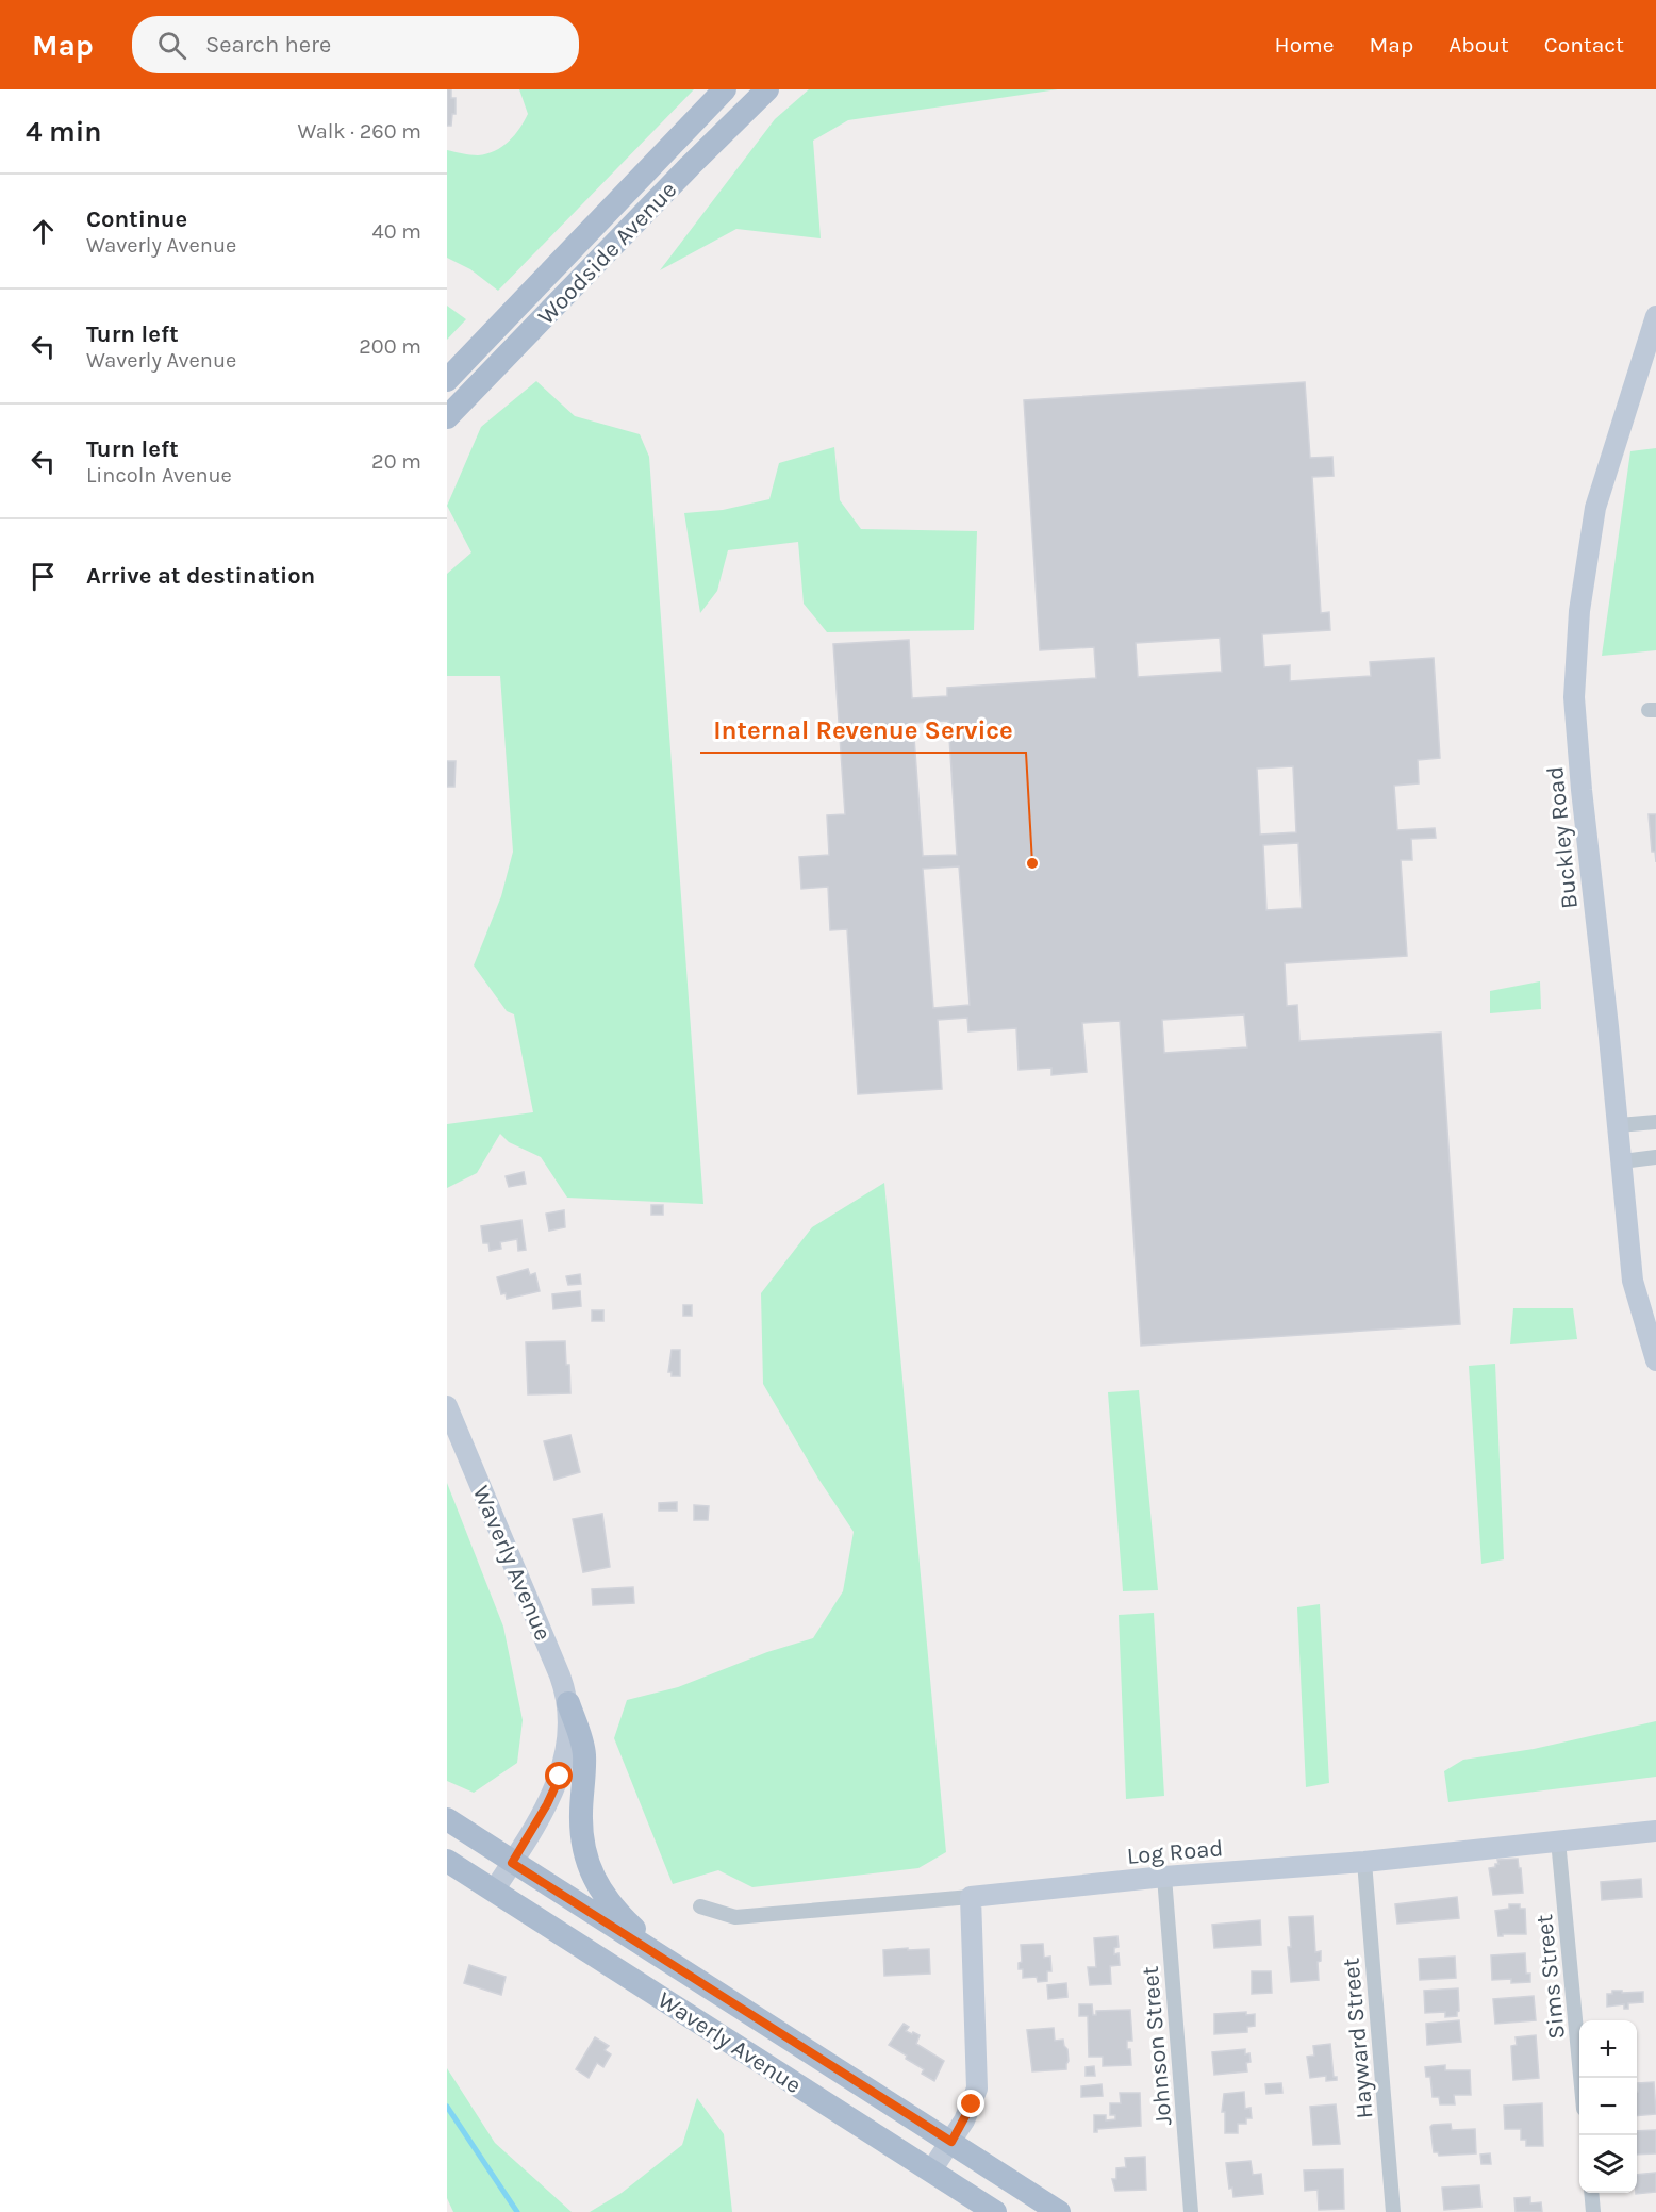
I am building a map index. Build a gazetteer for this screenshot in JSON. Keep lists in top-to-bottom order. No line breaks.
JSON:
{"streets":{"main road":["Woodside Avenue","Waverly Avenue"],"street":["Buckley Road","Log Road","Sims Street","Hayward Street","Johnson Street"]},"crossings":[["Log Road","Sims Street"],["Log Road","Hayward Street"],["Log Road","Johnson Street"]],"places":["Internal Revenue Service"],"page":{"header":"Map","search":"Search here","nav":["Home","Map","About","Contact"],"heading":["4 min","Walk · 260 m"],"list":[["Continue","Waverly Avenue","40 m"],["Turn left","Waverly Avenue","200 m"],["Turn left","Lincoln Avenue","20 m"],"Arrive at destination"],"map_buttons":["+","−"]}}
